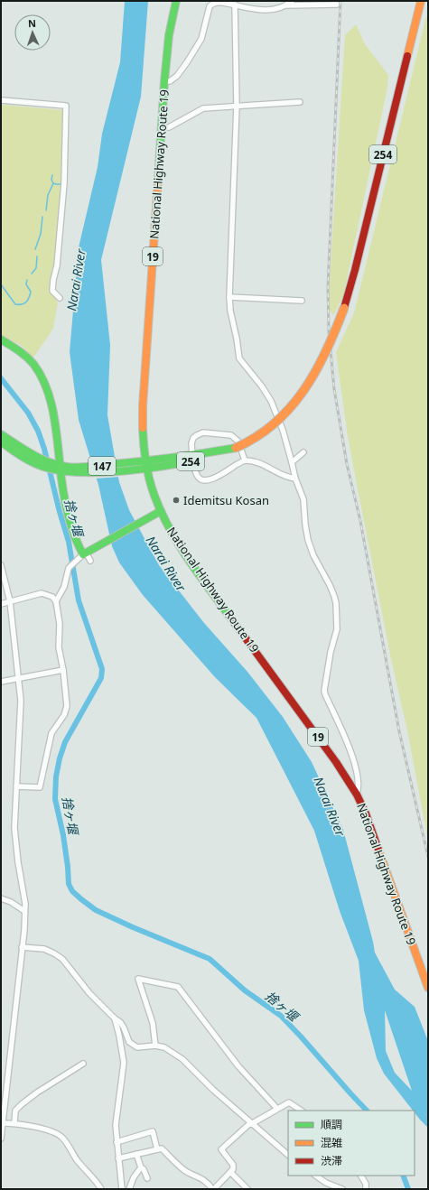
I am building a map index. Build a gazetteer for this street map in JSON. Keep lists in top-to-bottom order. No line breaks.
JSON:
{"streets":{"main road":["254","National Highway Route 19","19","147"]},"crossings":[["254","National Highway Route 19"],["254","147"],["National Highway Route 19","147"]],"water":["Narai River","捨ヶ堰"],"places":["Idemitsu Kosan"],"legend":["順調","混雑","渋滞"],"north":"top"}
